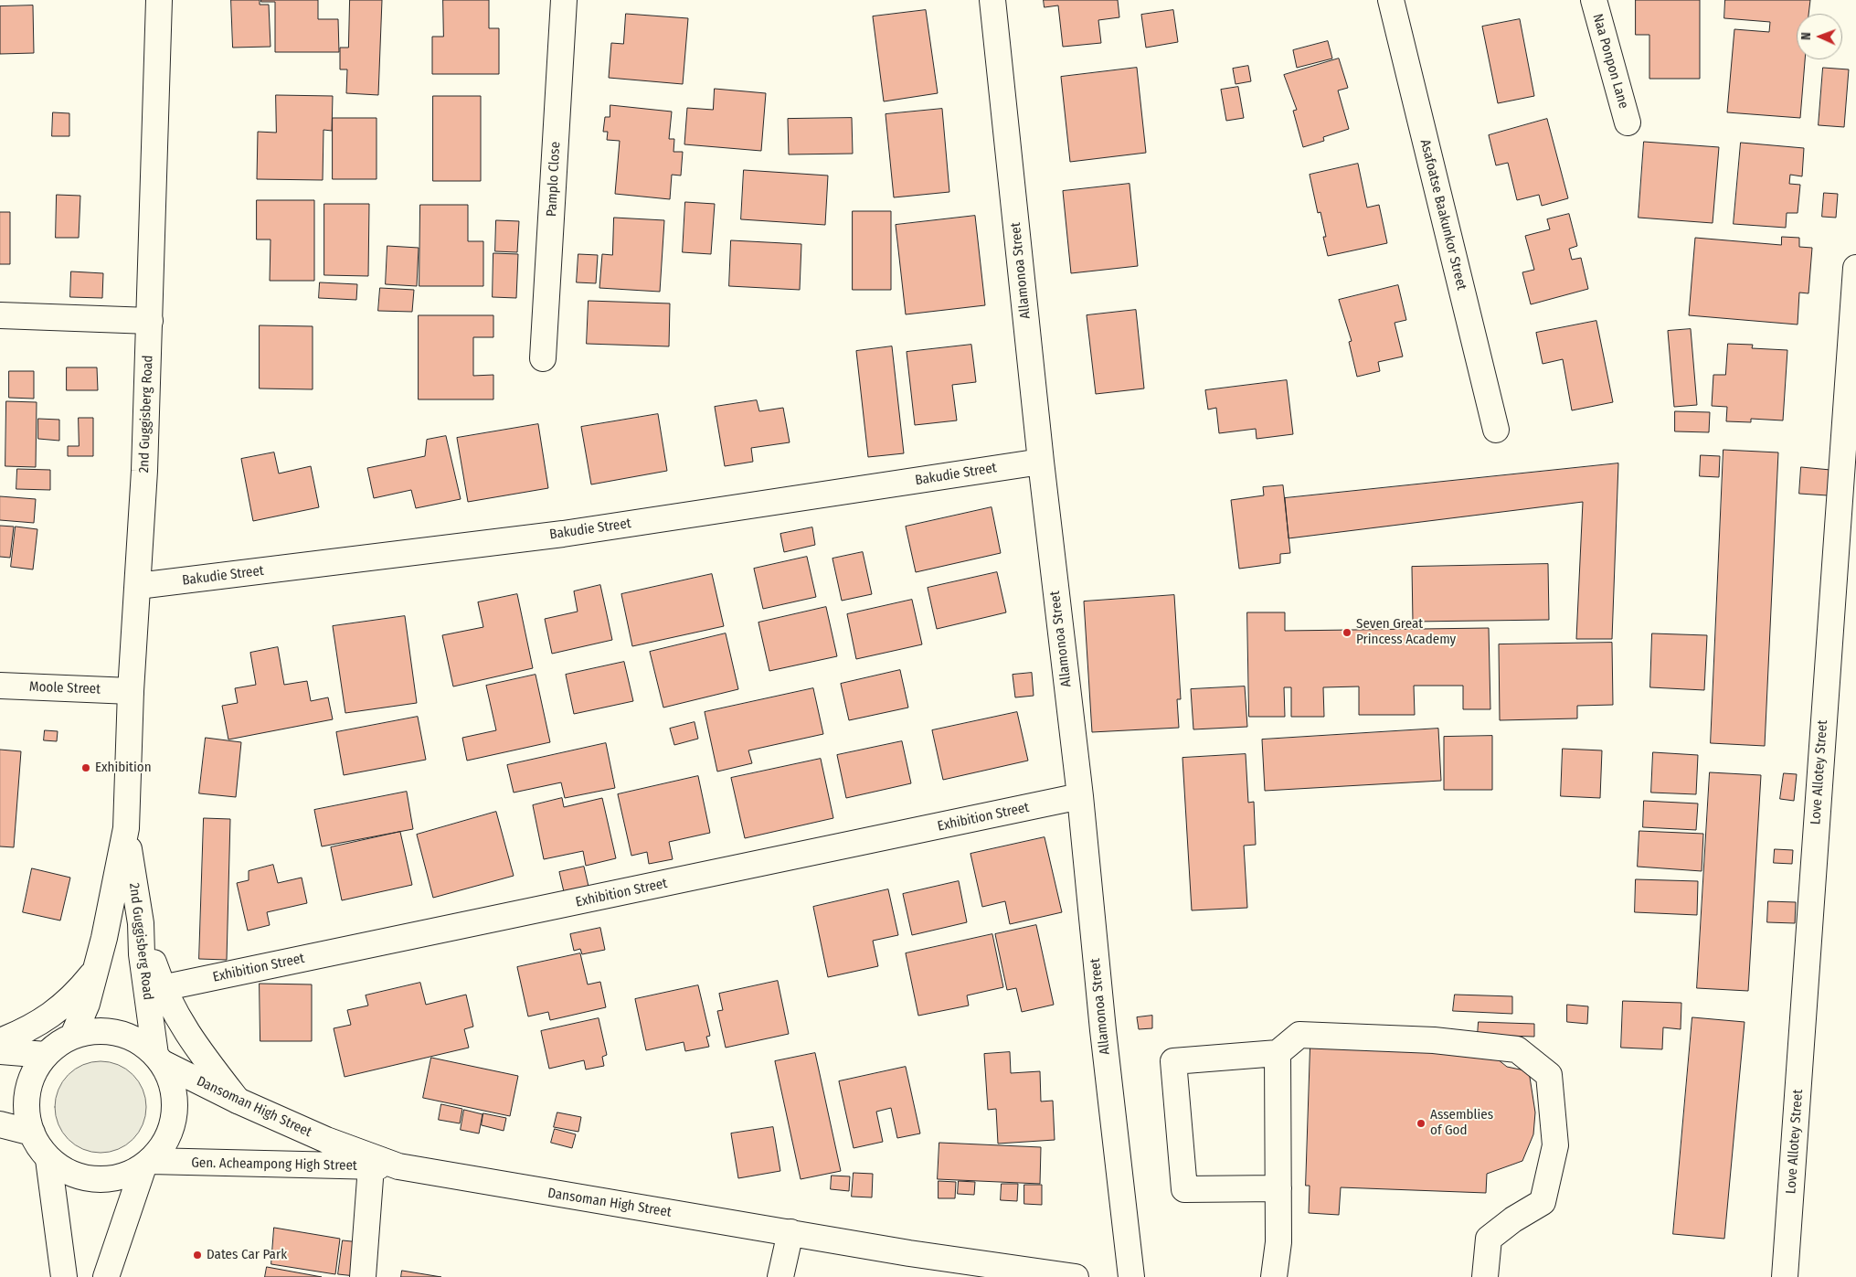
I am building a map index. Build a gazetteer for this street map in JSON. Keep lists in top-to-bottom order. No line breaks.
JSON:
{"streets":{"street":["Naa Ponpon Lane","Pamplo Close","Asafoatse Baakunkor Street","Allamonoa Street","2nd Guggisberg Road","Bakudie Street","Moole Street","Love Allotey Street","Exhibition Street","Dansoman High Street","Gen. Acheampong High Street"]},"crossings":[["Allamonoa Street","Bakudie Street"],["Allamonoa Street","Exhibition Street"],["2nd Guggisberg Road","Bakudie Street"],["2nd Guggisberg Road","Moole Street"],["2nd Guggisberg Road","Dansoman High Street"],["2nd Guggisberg Road","Gen. Acheampong High Street"],["Dansoman High Street","Gen. Acheampong High Street"]],"places":["Seven Great Princess Academy","Exhibition","Assemblies of God","Dates Car Park"],"north":"left"}
